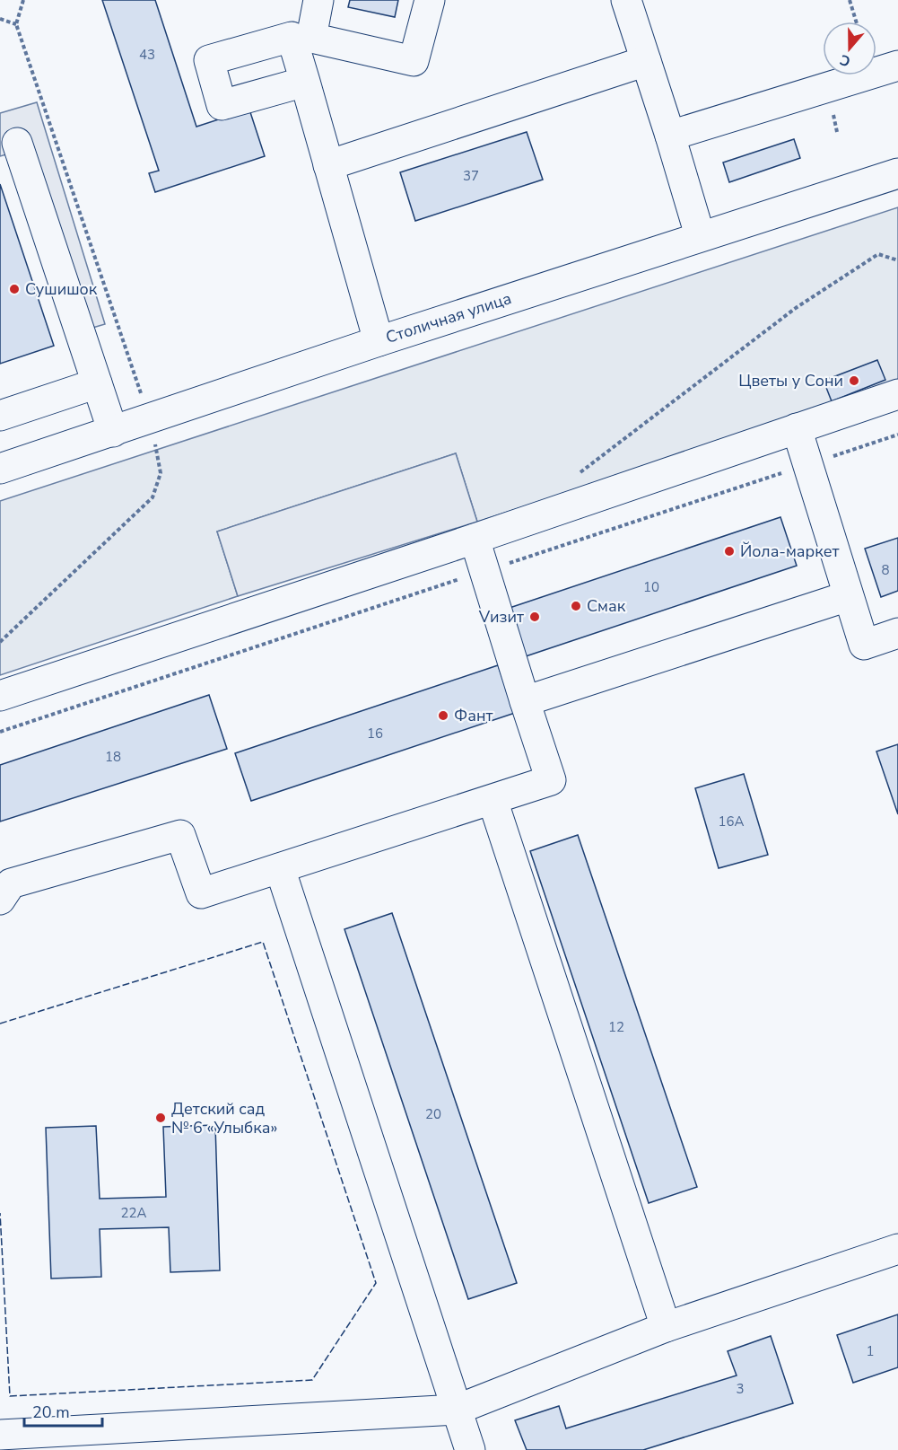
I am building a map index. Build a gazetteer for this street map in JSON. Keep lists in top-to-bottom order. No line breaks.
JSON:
{"streets":{"main road":["Столичная улица"]},"places":["Сушишок","Цветы у Сони","Йола-маркет","Смак","Vизит","Фант","Детский сад № 6 «Улыбка»"],"house_numbers":["43","37","8","10","16","18","16А","12","20","22А","1","3"],"scale_bar":"20 m","north":"bottom"}
